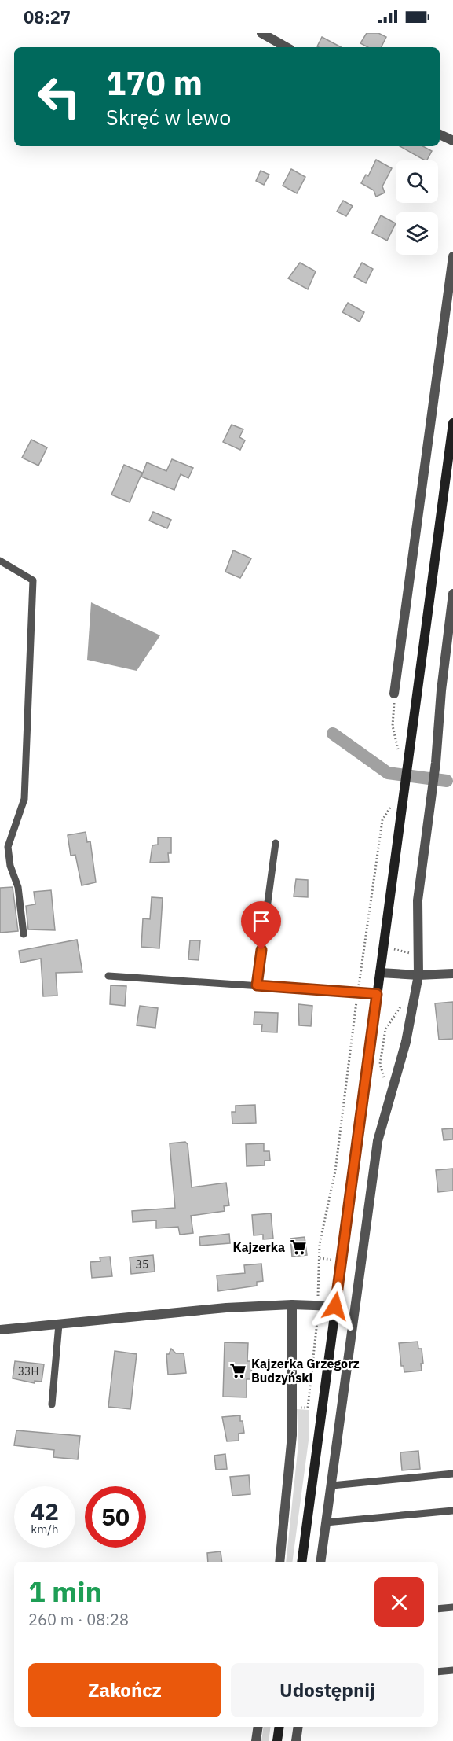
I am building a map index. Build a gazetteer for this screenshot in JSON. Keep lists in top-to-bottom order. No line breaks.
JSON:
{"places":{"supermarket":["Kajzerka","Kajzerka Grzegorz Budzyński"]},"house_numbers":["35","33H"],"page":{"status":"08:27","turn":["170 m","Skręć w lewo"],"speed":"42 km/h","limit":"50","heading":["1 min","260 m · 08:28"],"buttons":["Zakończ","Udostępnij"]}}
